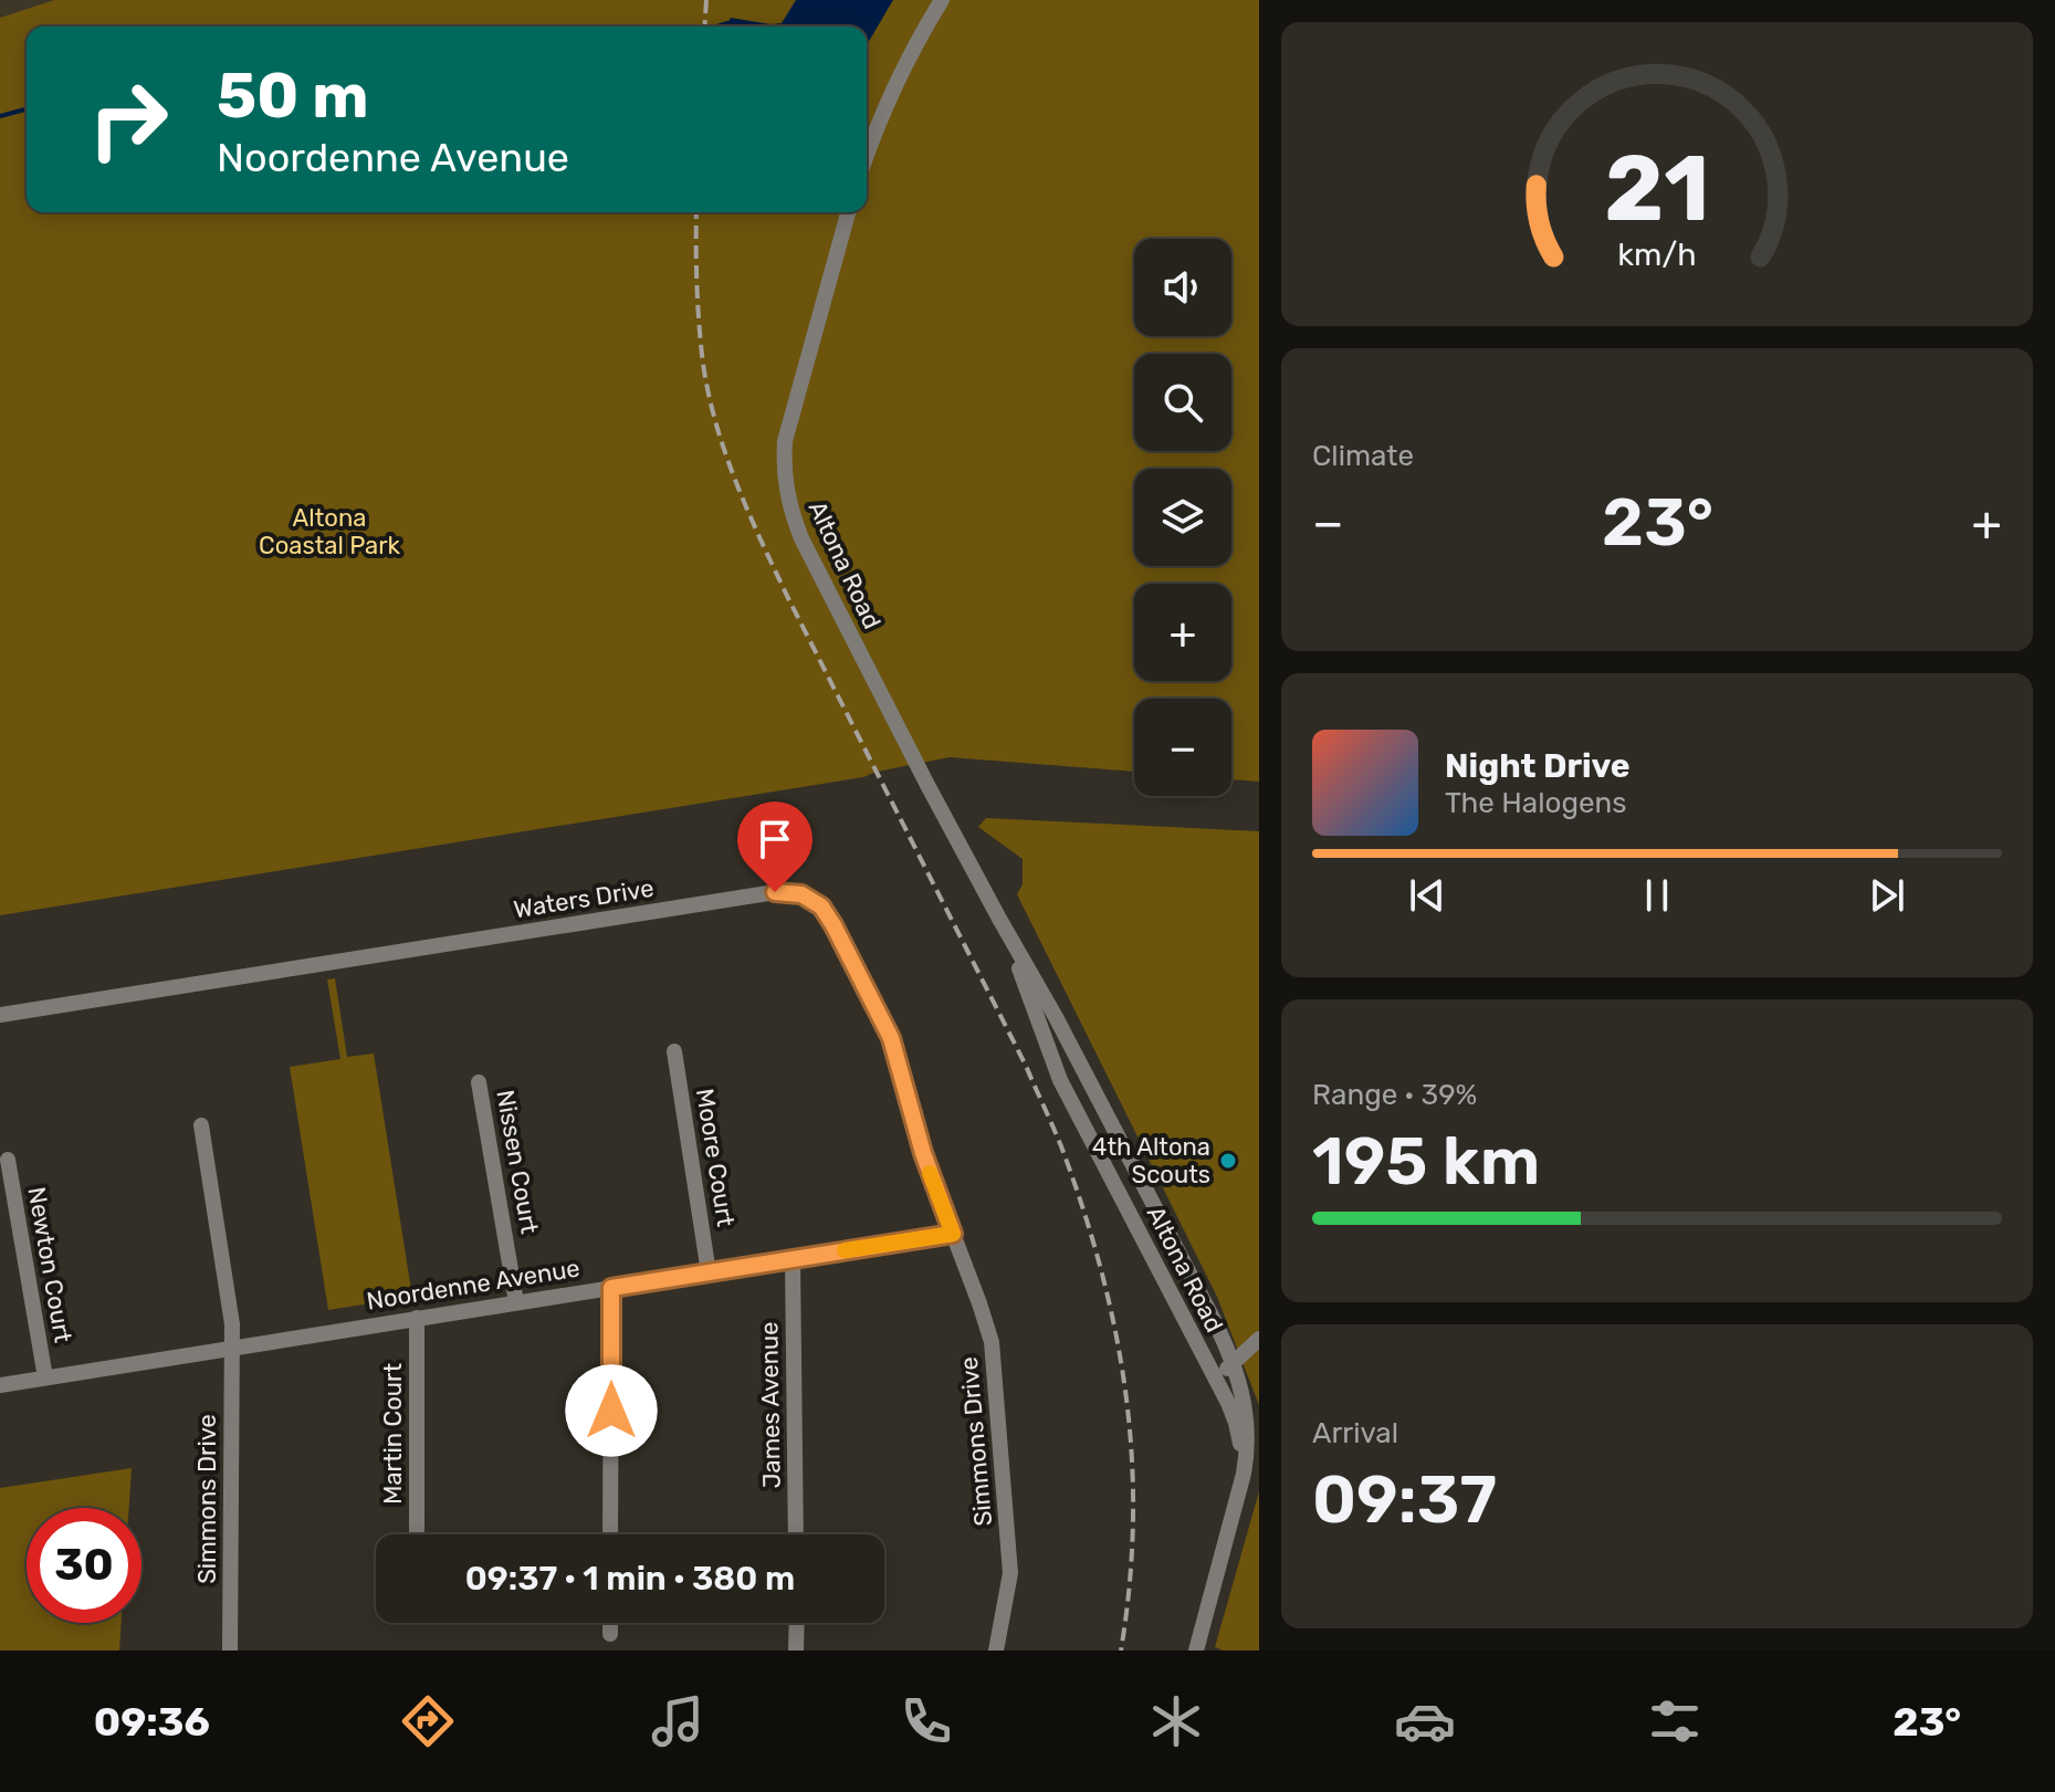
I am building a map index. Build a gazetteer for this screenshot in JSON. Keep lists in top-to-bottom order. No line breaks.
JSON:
{"streets":{"street":["Altona Road","Waters Drive","Moore Court","Nissen Court","Newton Court","Noordenne Avenue","James Avenue","Martin Court","Simmons Drive"]},"crossings":[["Waters Drive","Noordenne Avenue"],["Waters Drive","Simmons Drive"],["Moore Court","Noordenne Avenue"],["Nissen Court","Noordenne Avenue"],["Newton Court","Noordenne Avenue"],["Noordenne Avenue","James Avenue"],["Noordenne Avenue","Martin Court"],["Noordenne Avenue","Simmons Drive"]],"parks":["Altona Coastal Park"],"places":["4th Altona Scouts"],"page":{"turn":["50 m","Noordenne Avenue"],"map_buttons":["+","−"],"tile":["Climate",["Range · 39%","195 km"],["Arrival","09:37"]],"heat":["−","23°","+"],"song":["Night Drive","The Halogens"],"limit":"30","trip":"09:37 · 1 min · 380 m","tabs":["09:36","23°"],"gauge":["21","km/h"]}}
